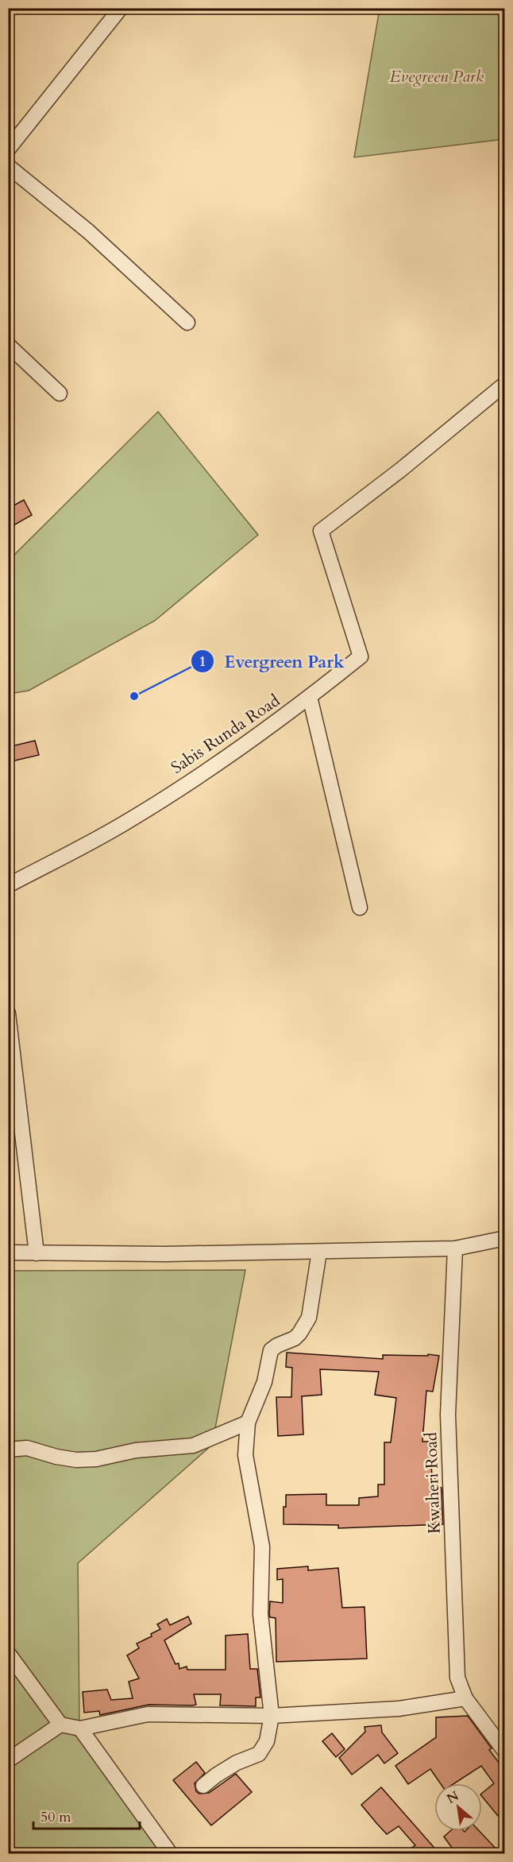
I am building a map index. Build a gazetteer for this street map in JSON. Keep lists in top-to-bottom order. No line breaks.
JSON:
{"streets":{"street":["Sabis Runda Road","Kwaheri Road"]},"parks":["Evegreen Park"],"places":["Evergreen Park"],"scale_bar":"50 m","north":"top left"}
